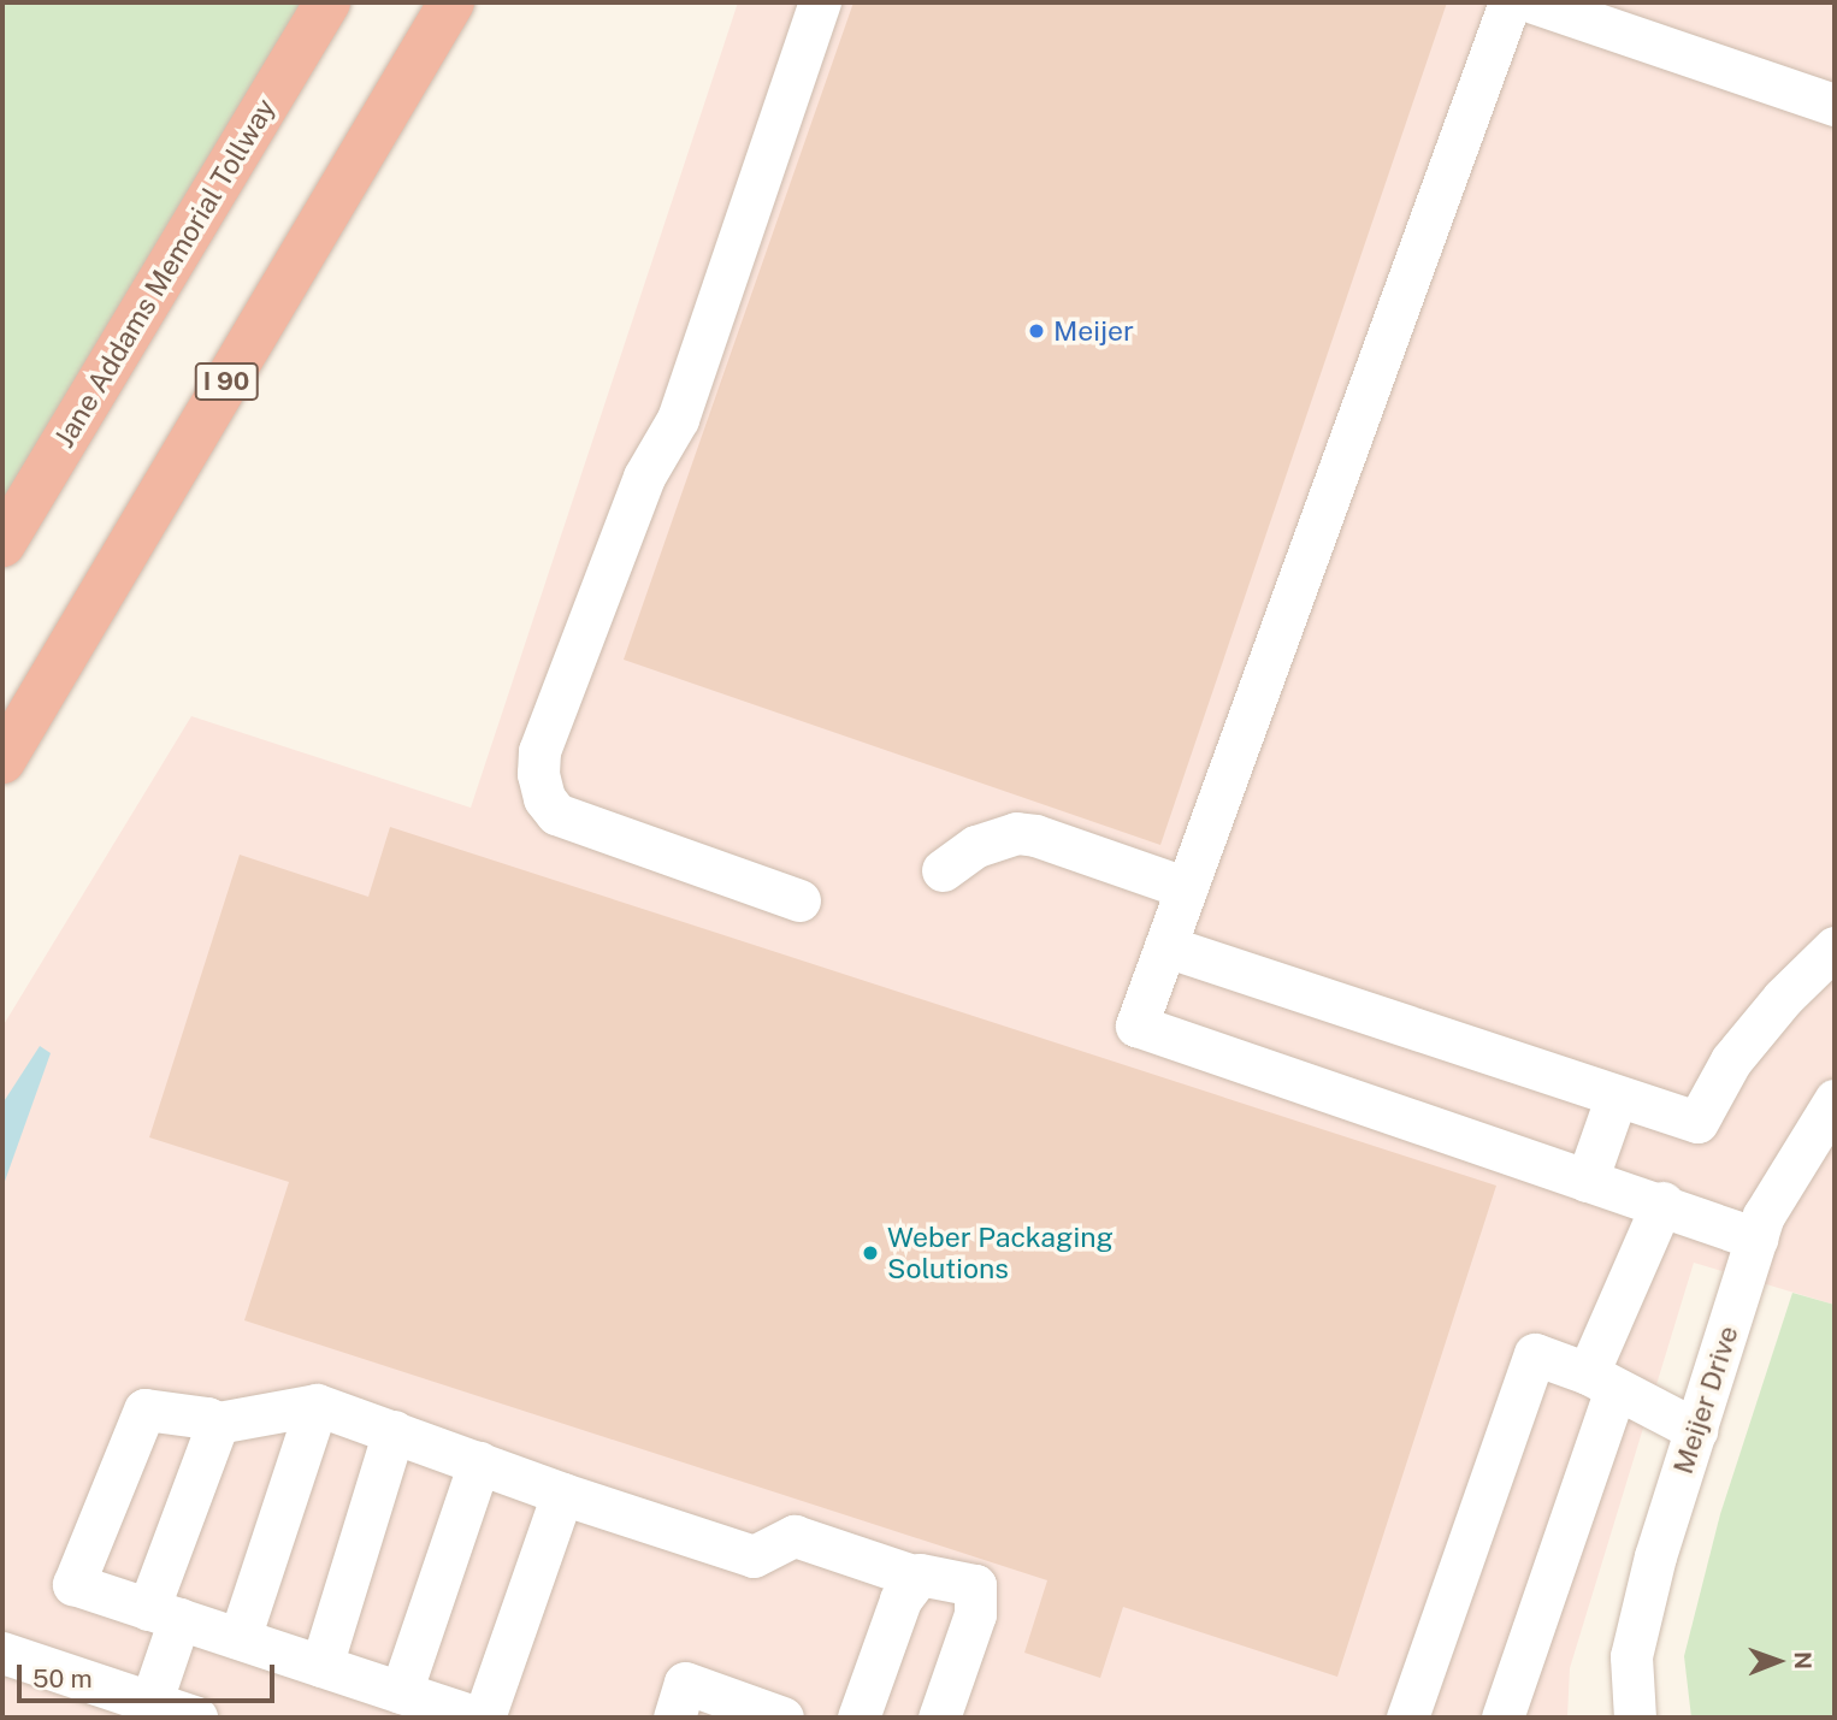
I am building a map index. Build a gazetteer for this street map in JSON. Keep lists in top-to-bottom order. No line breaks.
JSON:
{"streets":{"highway":["Jane Addams Memorial Tollway","I 90"],"lane":["Meijer Drive"]},"places":["Meijer","Weber Packaging Solutions"],"scale_bar":"50 m","north":"right"}
